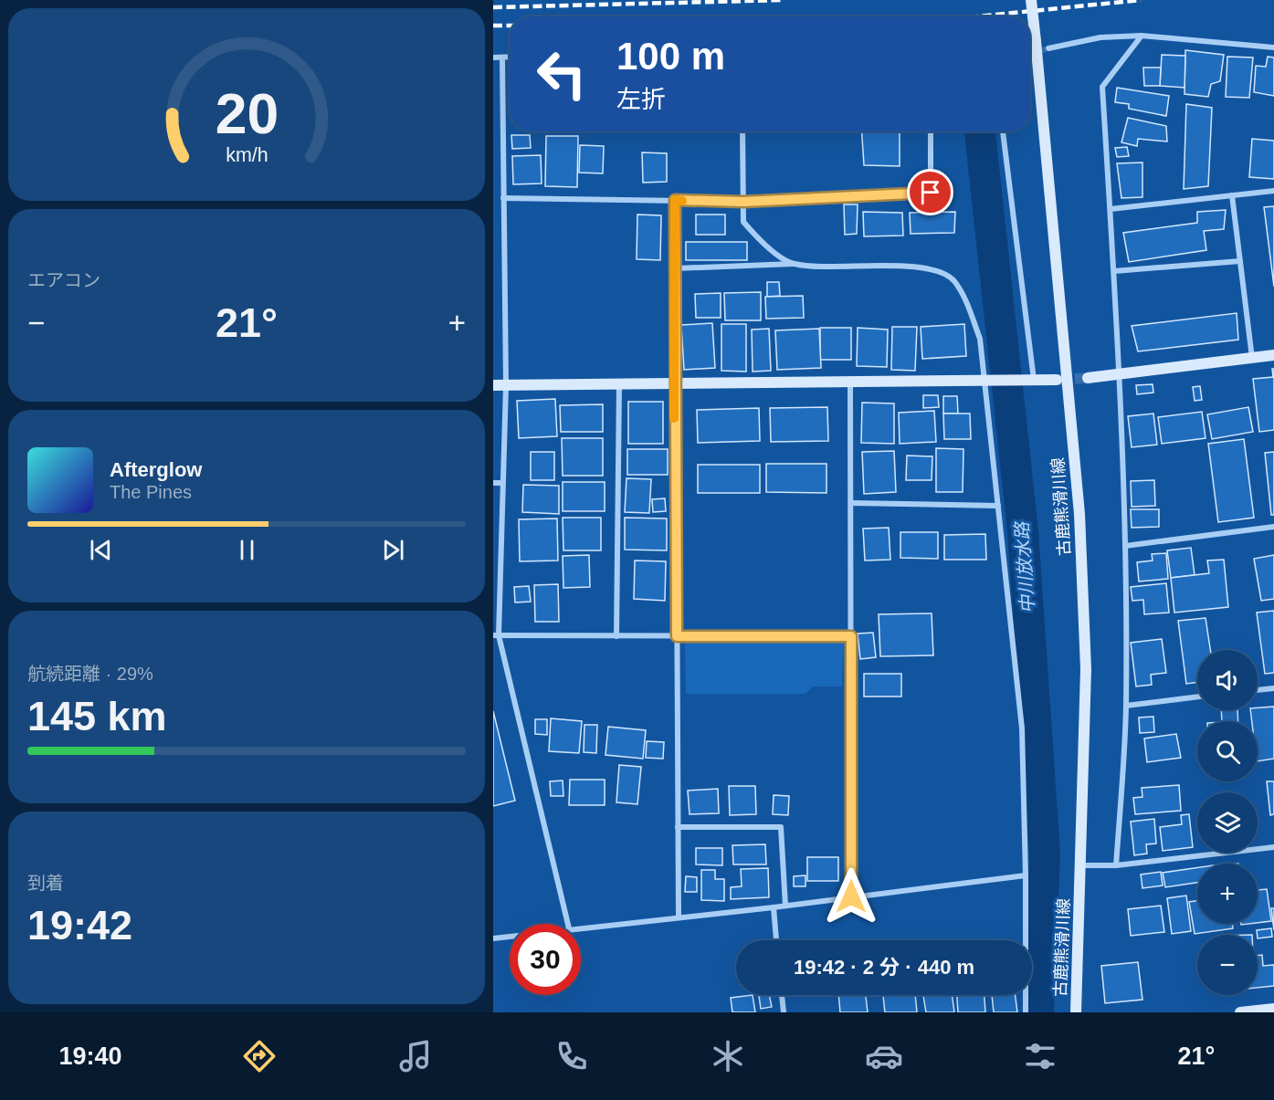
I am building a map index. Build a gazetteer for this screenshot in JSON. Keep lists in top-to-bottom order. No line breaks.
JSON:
{"streets":{"main road":["古鹿熊滑川線"]},"water":["中川放水路"],"page":{"turn":["100 m","左折"],"tile":["エアコン",["航続距離 · 29%","145 km"],["到着","19:42"]],"heat":["−","21°","+"],"song":["Afterglow","The Pines"],"map_buttons":["+","−"],"limit":"30","trip":"19:42 · 2 分 · 440 m","tabs":["19:40","21°"],"gauge":["20","km/h"]}}
